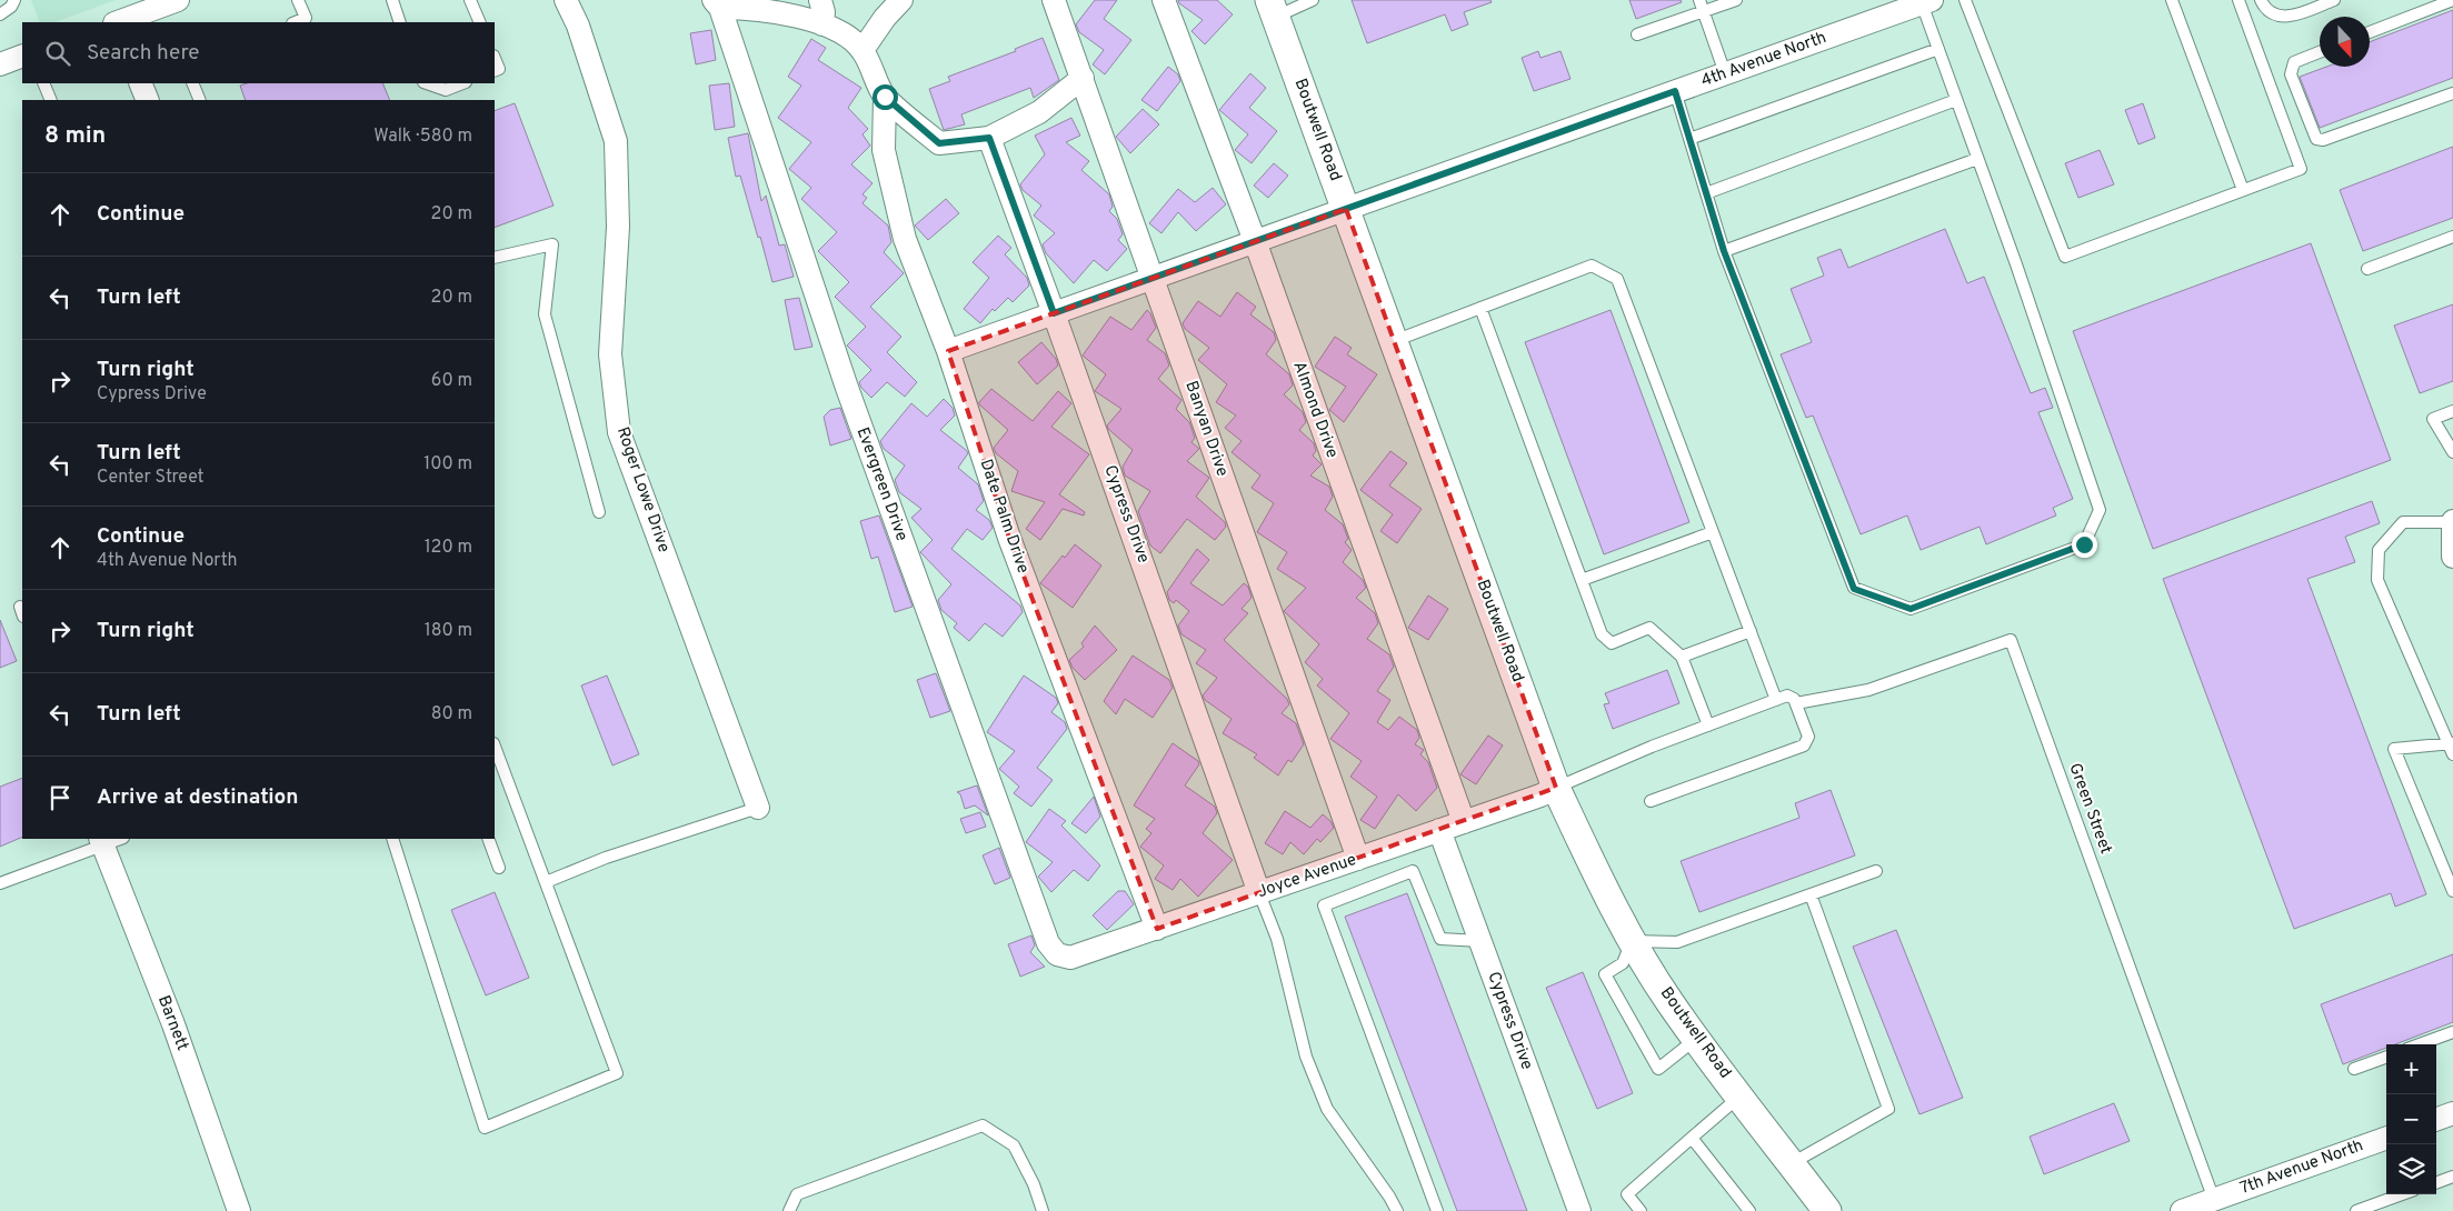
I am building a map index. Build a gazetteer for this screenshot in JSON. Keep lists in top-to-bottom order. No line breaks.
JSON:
{"streets":{"street":["4th Avenue North","Boutwell Road","Almond Drive","Banyan Drive","Evergreen Drive","Roger Lowe Drive","Cypress Drive","Date Palm Drive","Joyce Avenue","Barnett","7th Avenue North"],"lane":["Green Street"]},"crossings":[["4th Avenue North","Boutwell Road"],["4th Avenue North","Almond Drive"],["4th Avenue North","Banyan Drive"],["4th Avenue North","Cypress Drive"],["4th Avenue North","Date Palm Drive"],["Boutwell Road","Joyce Avenue"],["Almond Drive","Joyce Avenue"],["Banyan Drive","Joyce Avenue"],["Evergreen Drive","Joyce Avenue"],["Cypress Drive","Joyce Avenue"],["Date Palm Drive","Joyce Avenue"],["Green Street","7th Avenue North"]],"north":"bottom","page":{"search":"Search here","heading":["8 min","Walk · 580 m"],"list":[["Continue","20 m"],["Turn left","20 m"],["Turn right","Cypress Drive","60 m"],["Turn left","Center Street","100 m"],["Continue","4th Avenue North","120 m"],["Turn right","180 m"],["Turn left","80 m"],"Arrive at destination"],"map_buttons":["+","−"]}}
